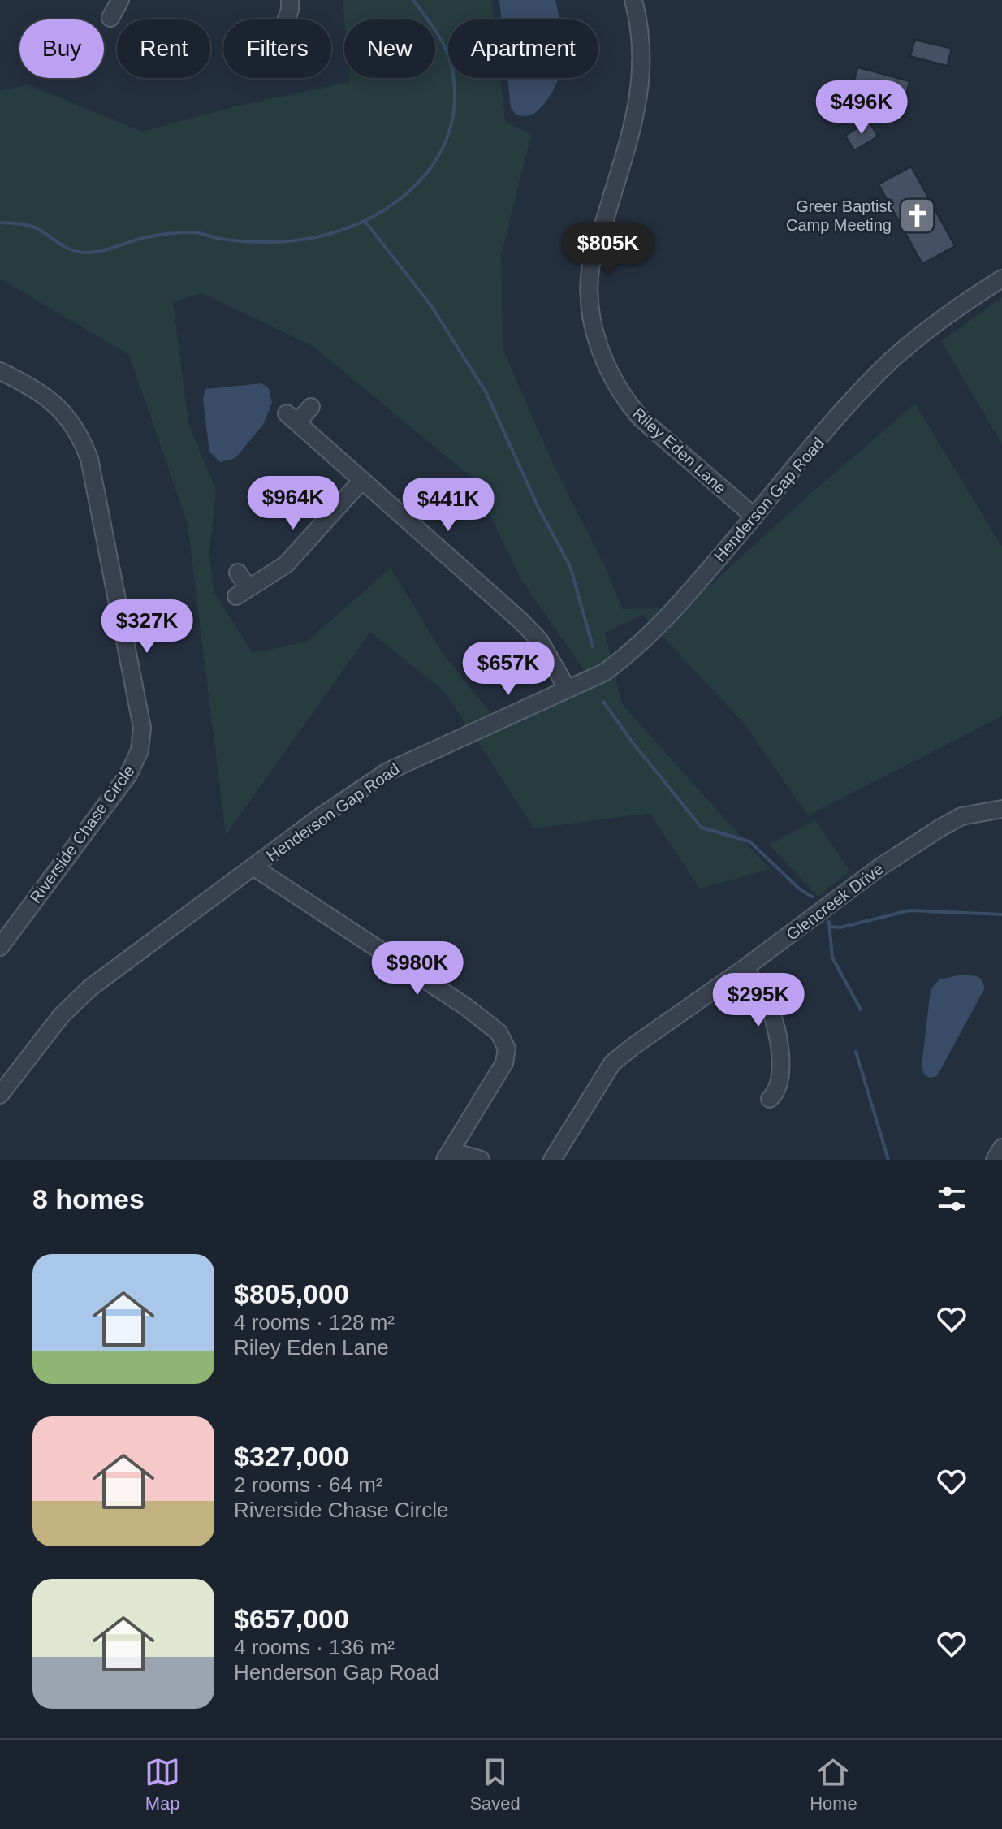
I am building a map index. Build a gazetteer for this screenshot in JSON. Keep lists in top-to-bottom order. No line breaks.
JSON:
{"streets":{"street":["Riley Eden Lane","Henderson Gap Road","Riverside Chase Circle","Glencreek Drive"]},"crossings":[["Riley Eden Lane","Henderson Gap Road"]],"places":{"church":["Greer Baptist Camp Meeting"]},"page":{"chip":["Buy","Rent","Filters","New","Apartment"],"price":["$496K","$805K","$964K","$441K","$327K","$657K","$980K","$295K"],"heading":"8 homes","list":[{"name":"$805,000","note":"4 rooms · 128 m² · Riley Eden Lane"},{"name":"$327,000","note":"2 rooms · 64 m² · Riverside Chase Circle"},{"name":"$657,000","note":"4 rooms · 136 m² · Henderson Gap Road"}],"tabs":["Map","Saved","Home"]}}
